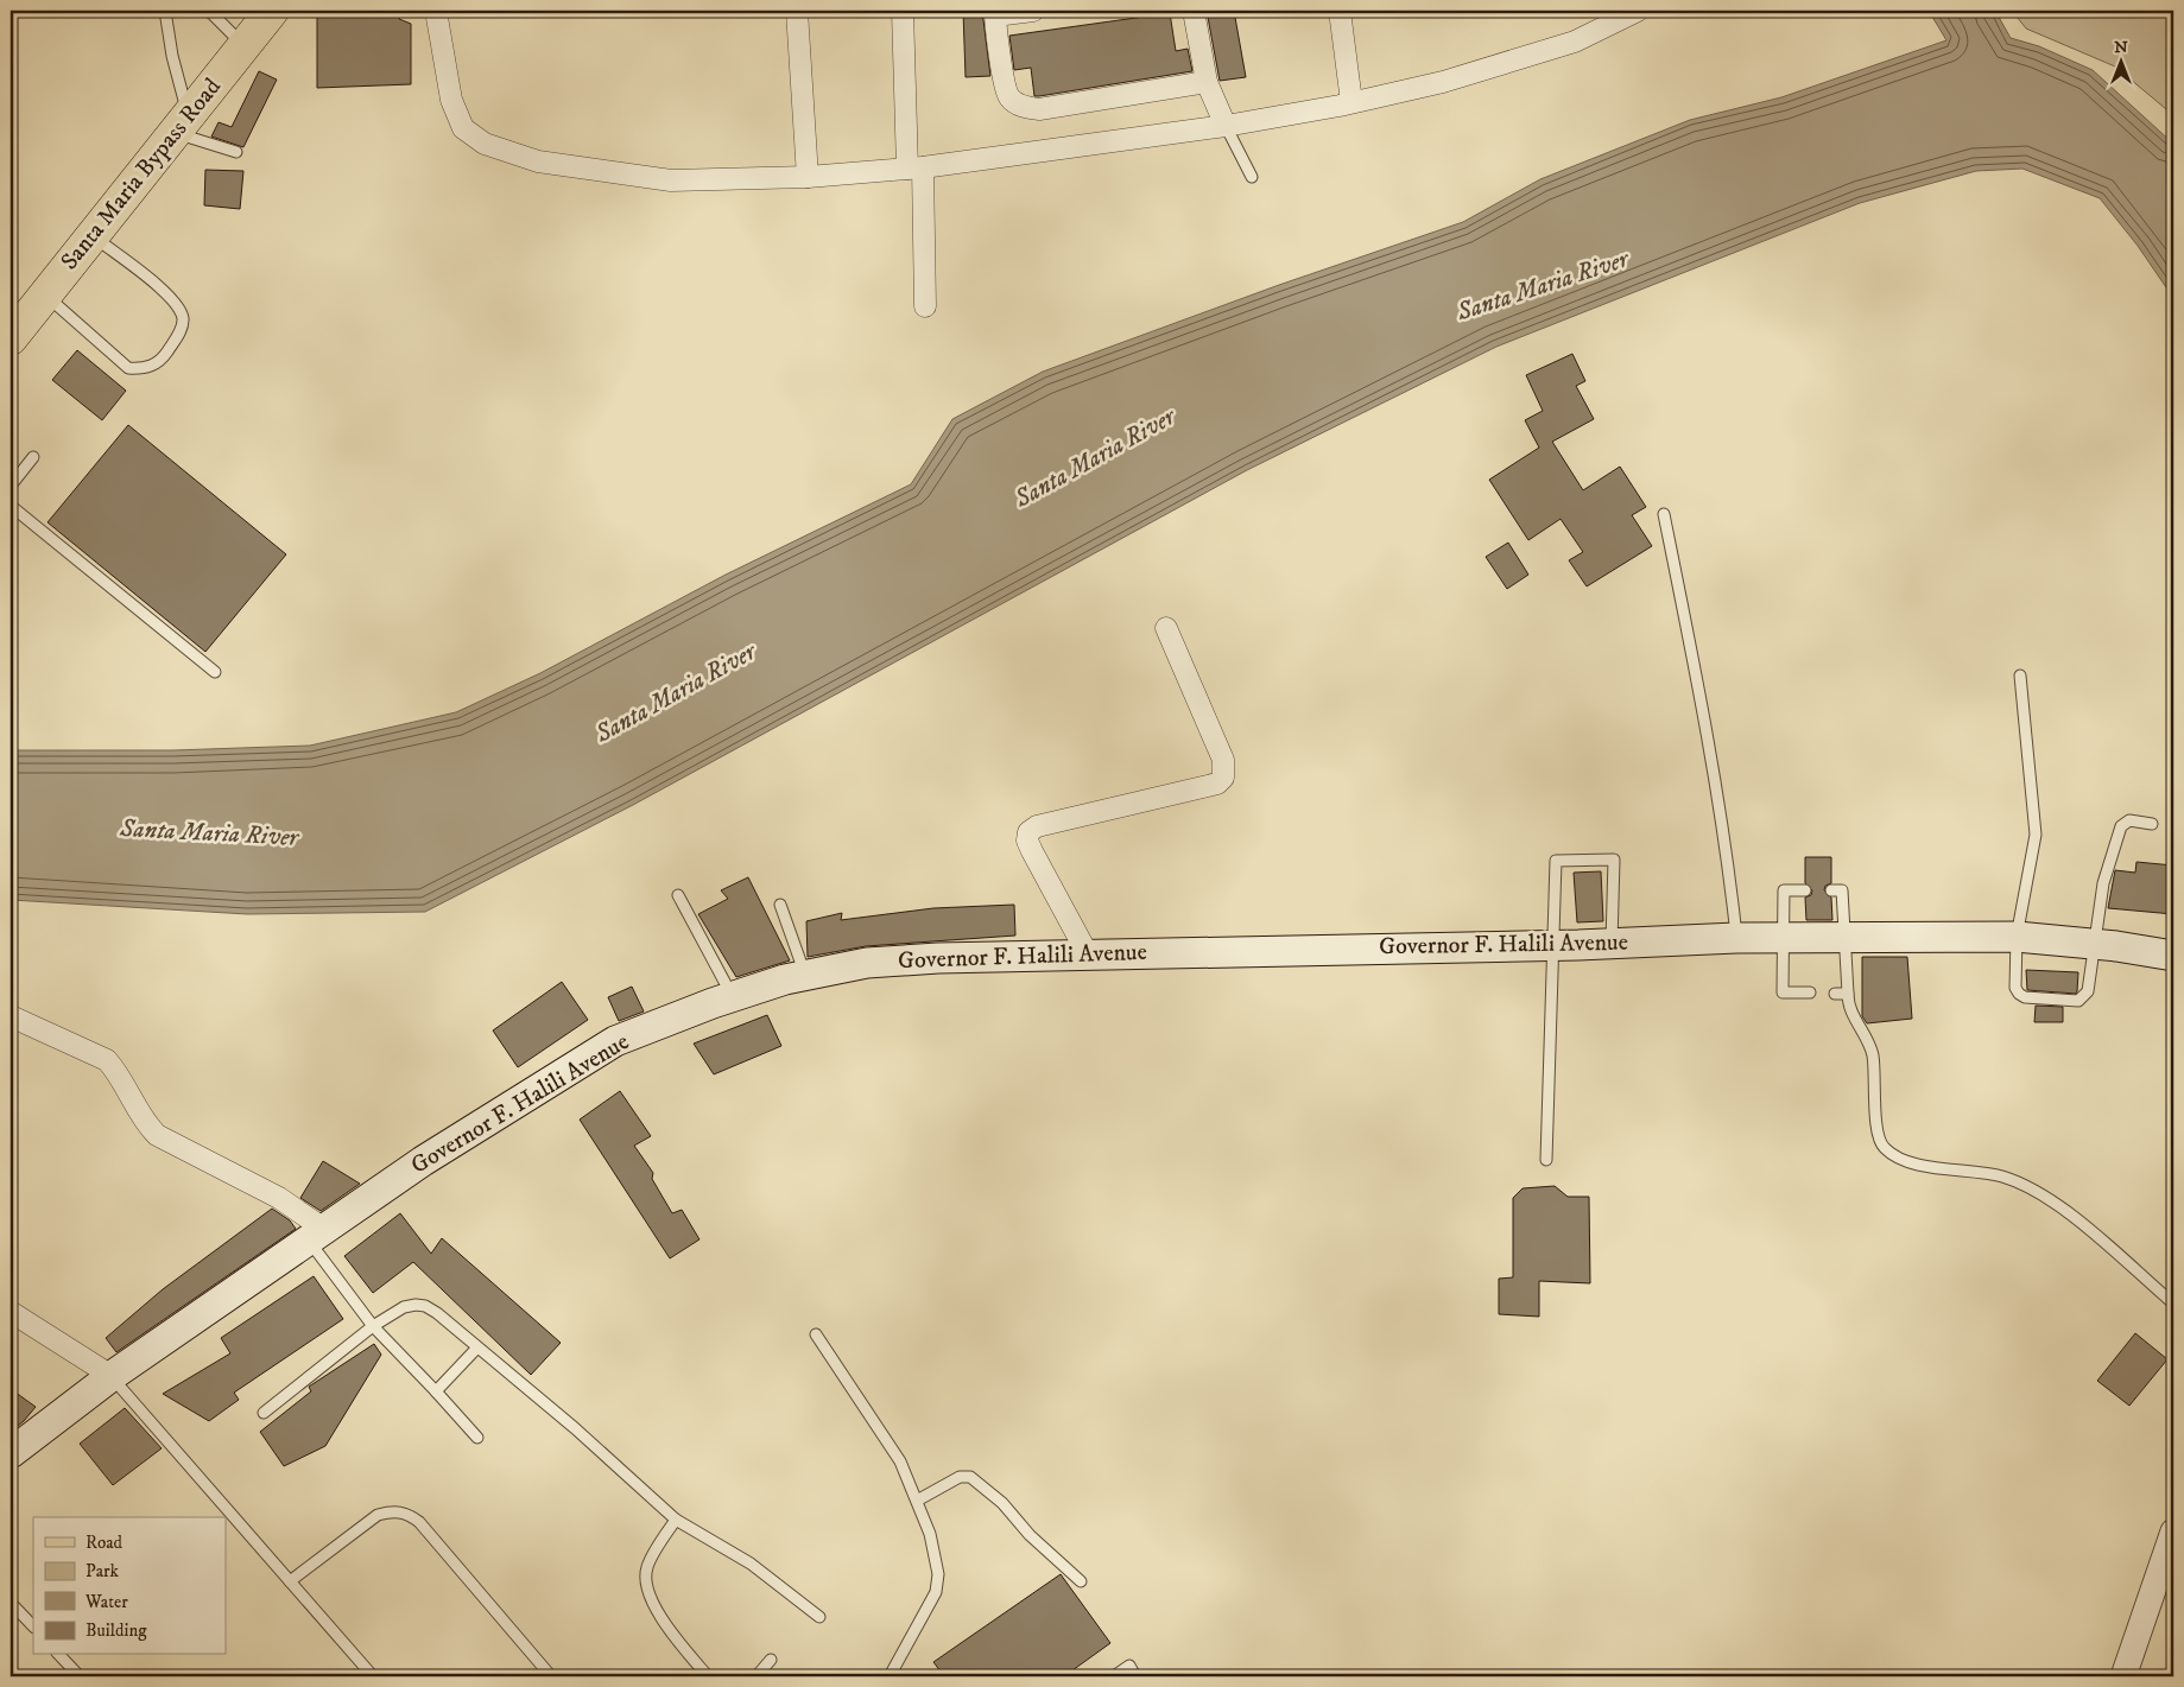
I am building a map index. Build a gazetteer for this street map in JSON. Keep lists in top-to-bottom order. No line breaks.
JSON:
{"streets":{"main road":["Santa Maria Bypass Road","Governor F. Halili Avenue"]},"water":["Santa Maria River"],"legend":["Road","Park","Water","Building"],"north":"top"}
